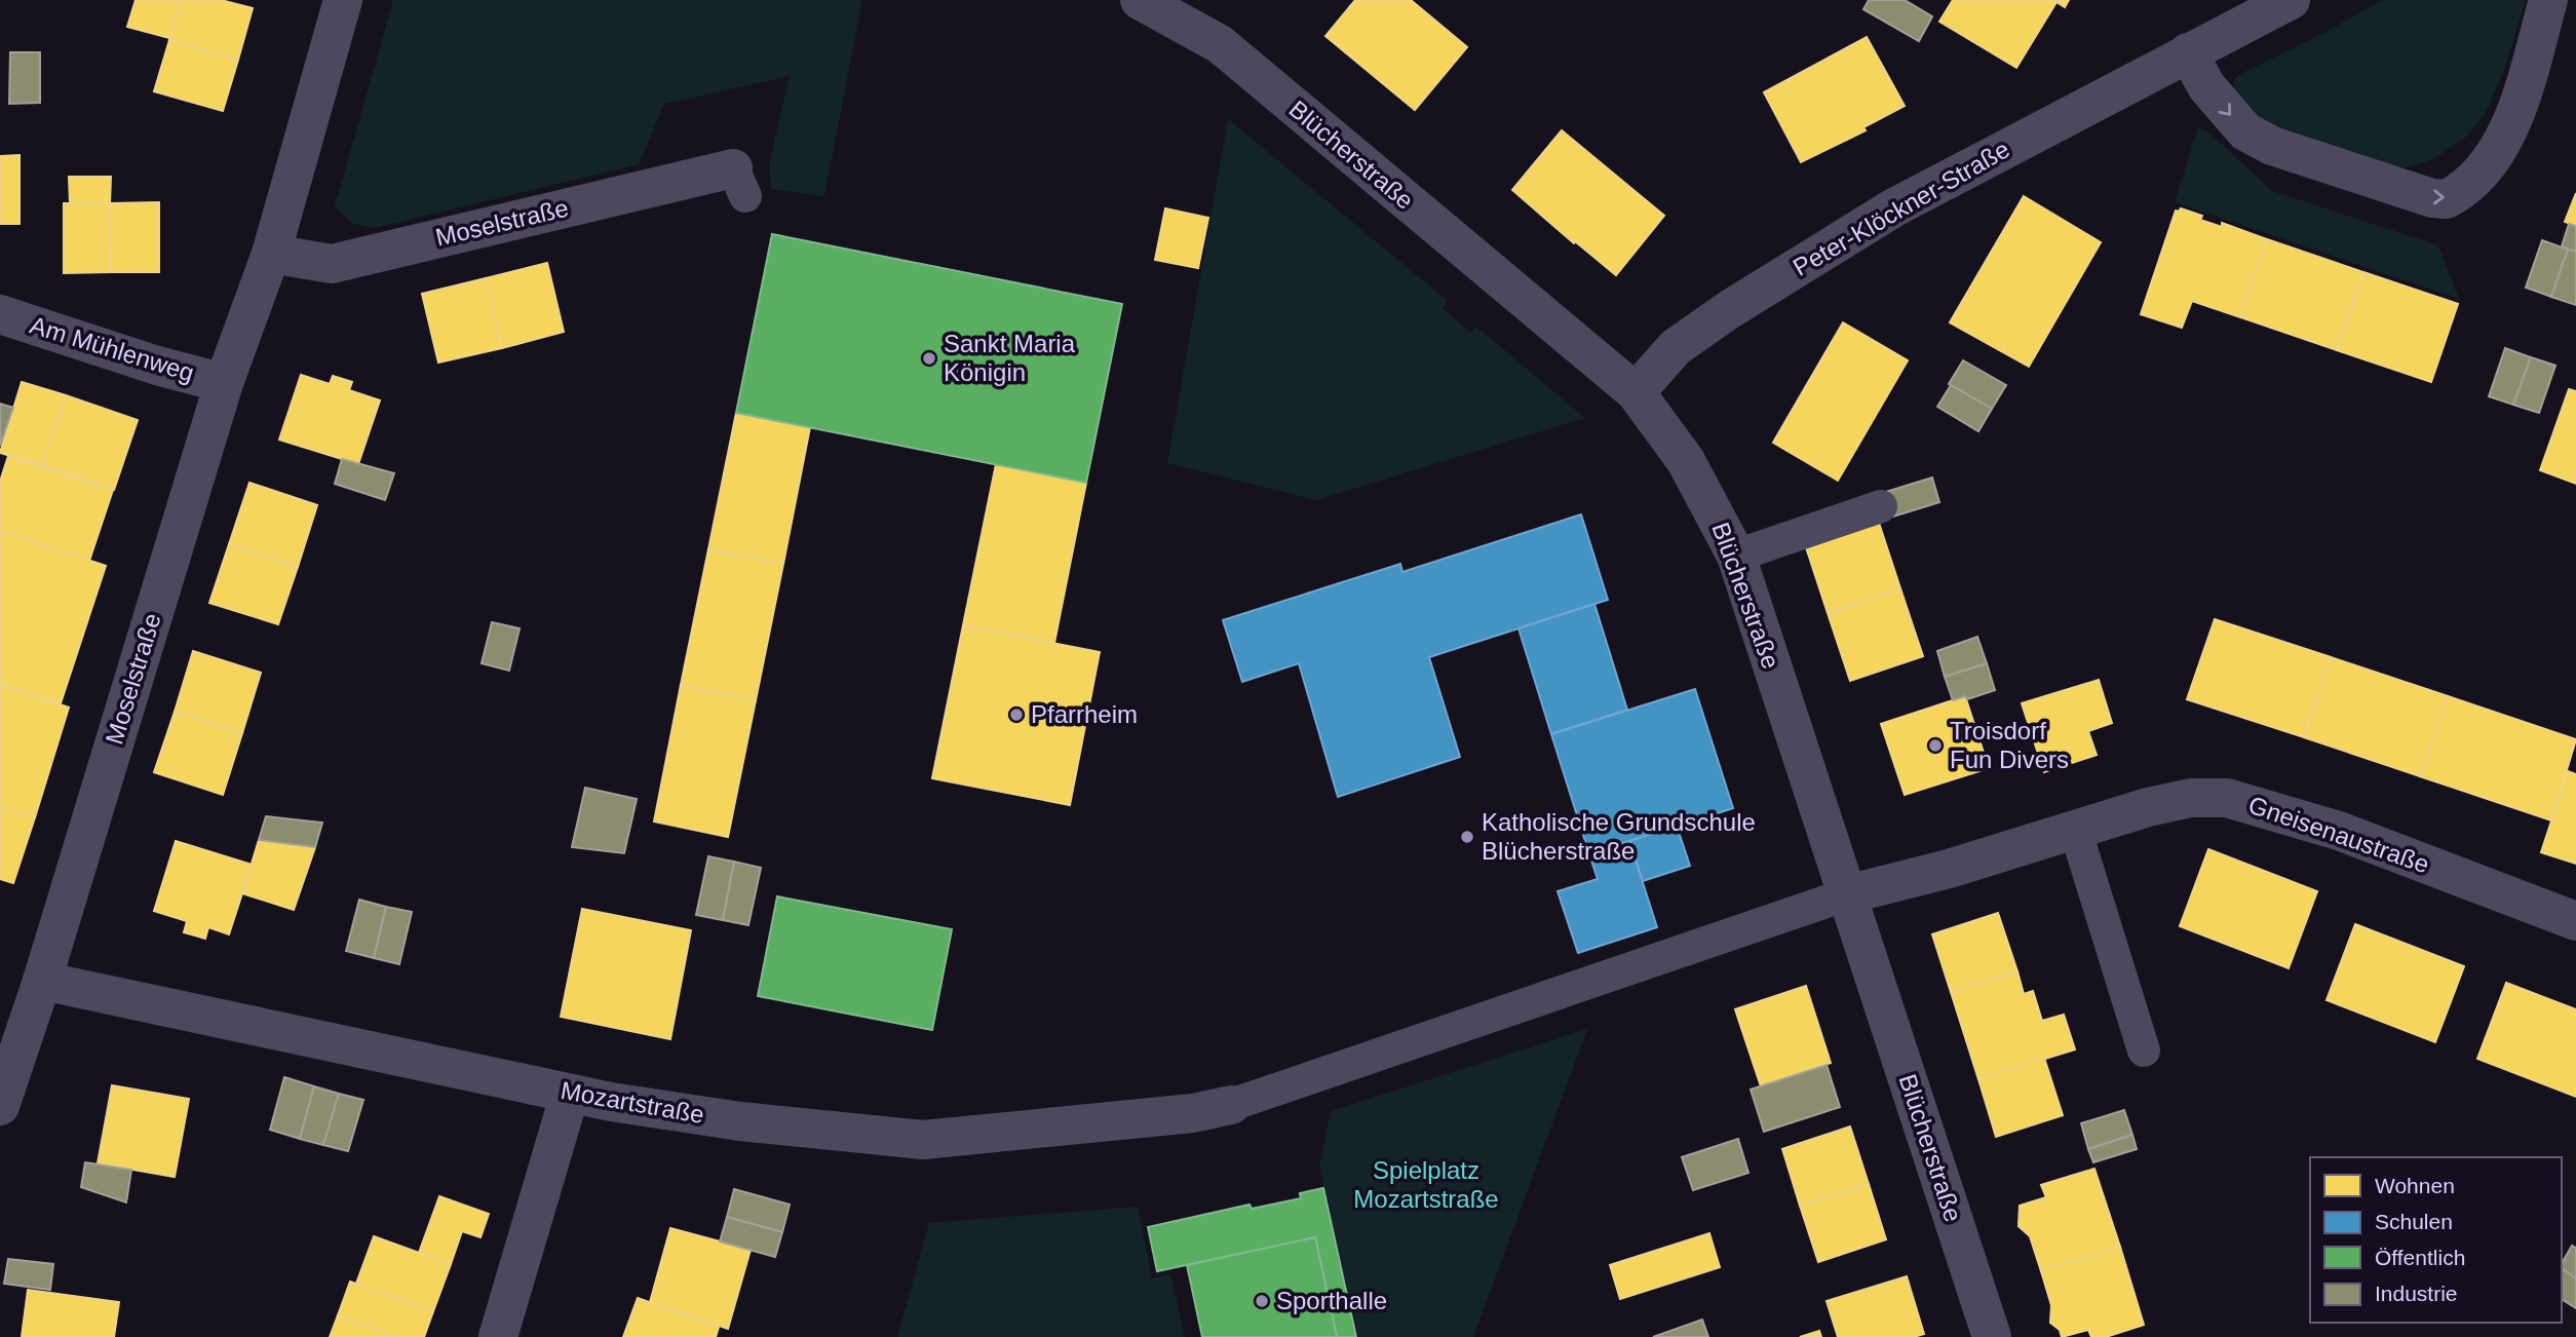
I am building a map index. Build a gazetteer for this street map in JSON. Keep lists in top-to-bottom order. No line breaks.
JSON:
{"streets":{"street":["Blücherstraße","Peter-Klöckner-Straße","Moselstraße","Am Mühlenweg","Gneisenaustraße","Mozartstraße"]},"crossings":[["Blücherstraße","Peter-Klöckner-Straße"],["Blücherstraße","Gneisenaustraße"],["Moselstraße","Am Mühlenweg"],["Moselstraße","Mozartstraße"]],"parks":["Spielplatz Mozartstraße"],"places":["Sankt Maria Königin","Pfarrheim","Troisdorf Fun Divers","Katholische Grundschule Blücherstraße","Sporthalle"],"legend":["Wohnen","Schulen","Öffentlich","Industrie"]}
